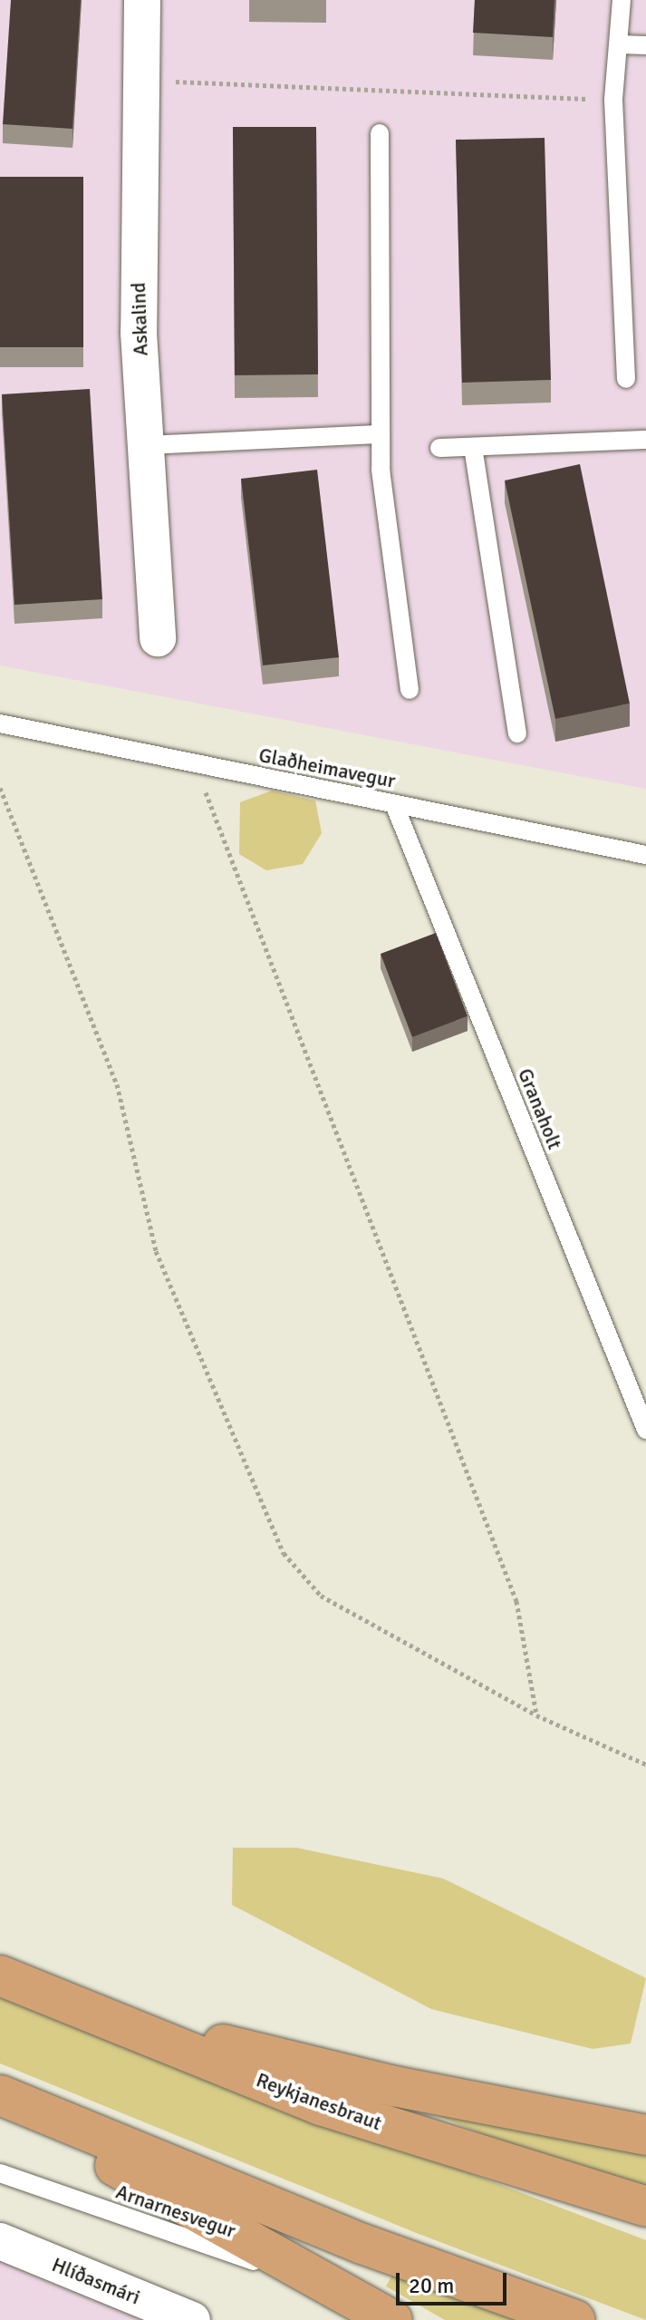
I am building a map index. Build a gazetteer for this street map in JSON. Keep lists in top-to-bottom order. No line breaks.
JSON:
{"streets":{"highway":["Reykjanesbraut"],"street":["Askalind","Hlíðasmári"],"lane":["Glaðheimavegur","Granaholt","Arnarnesvegur"]},"crossings":[["Glaðheimavegur","Granaholt"]],"scale_bar":"20 m"}
